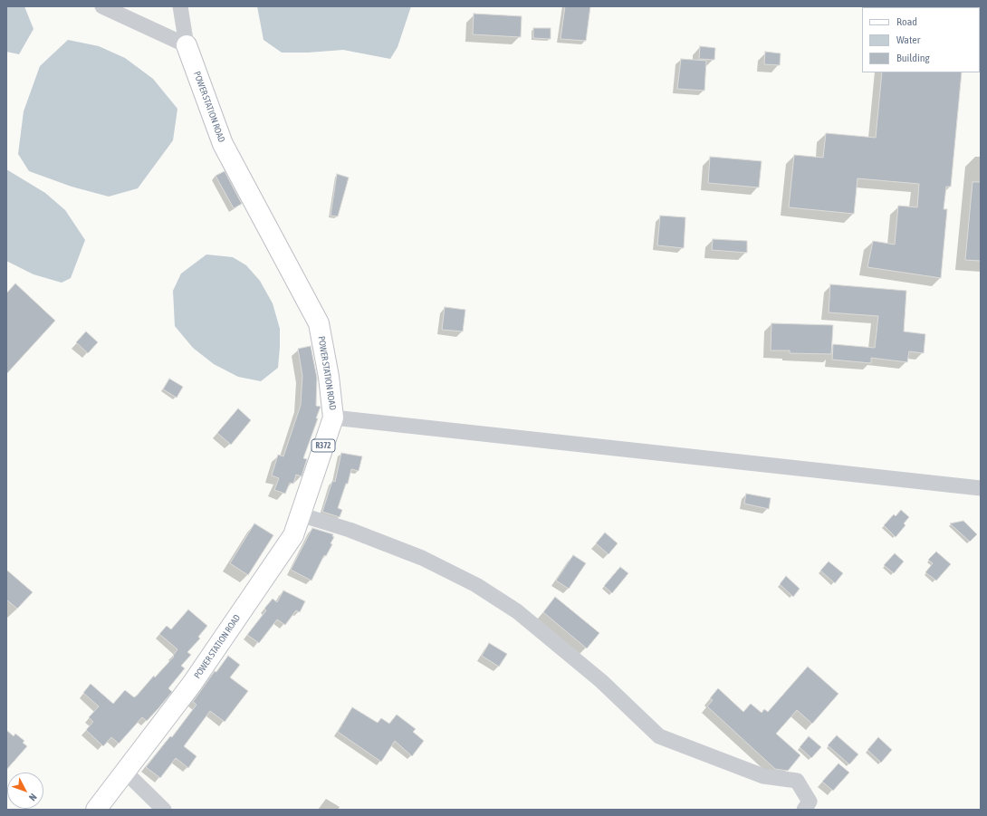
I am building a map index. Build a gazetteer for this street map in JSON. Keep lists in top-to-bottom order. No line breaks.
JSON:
{"streets":{"main road":["POWER STATION ROAD","R372"]},"legend":["Road","Water","Building"],"north":"bottom right"}
